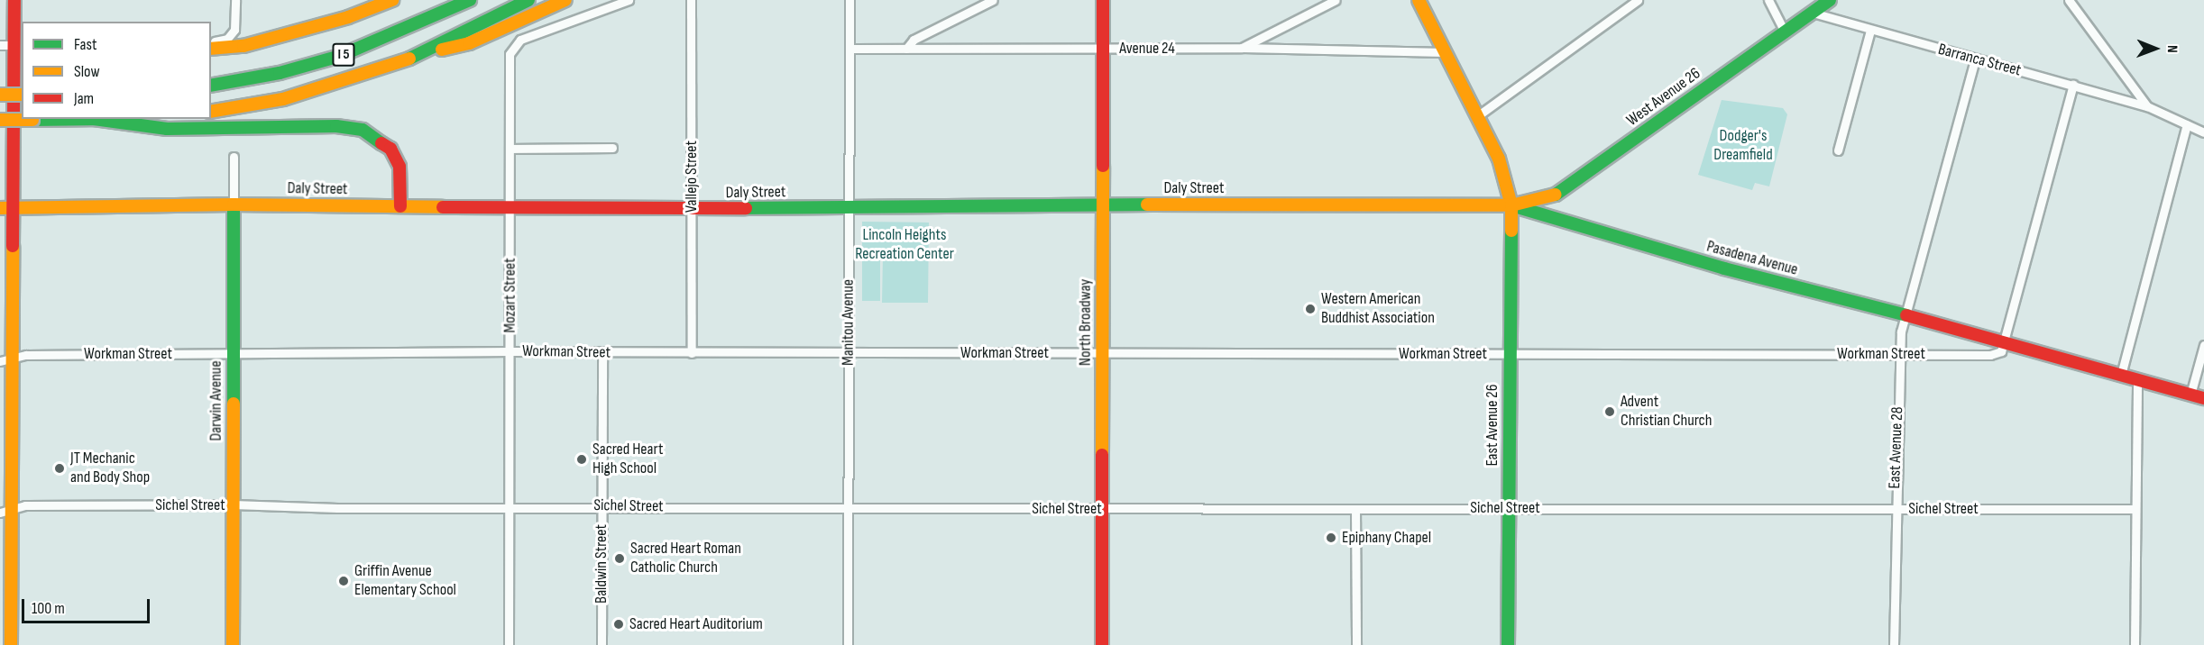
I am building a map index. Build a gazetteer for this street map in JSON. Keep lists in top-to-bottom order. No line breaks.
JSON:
{"streets":{"main road":["I 5","West Avenue 26","Daly Street","Pasadena Avenue","North Broadway","Darwin Avenue","East Avenue 26"],"street":["Avenue 24","Barranca Street","Vallejo Street","Mozart Street","Manitou Avenue","Workman Street","East Avenue 28","Sichel Street","Baldwin Street"]},"crossings":[["Avenue 24","Manitou Avenue"],["Avenue 24","North Broadway"],["Barranca Street","West Avenue 26"],["Barranca Street","East Avenue 28"],["West Avenue 26","Daly Street"],["West Avenue 26","Pasadena Avenue"],["West Avenue 26","East Avenue 26"],["Vallejo Street","Daly Street"],["Vallejo Street","Workman Street"],["Daly Street","Pasadena Avenue"],["Daly Street","Mozart Street"],["Daly Street","Manitou Avenue"],["Daly Street","North Broadway"],["Daly Street","Darwin Avenue"],["Daly Street","East Avenue 26"],["Pasadena Avenue","Workman Street"],["Pasadena Avenue","East Avenue 26"],["Pasadena Avenue","East Avenue 28"],["Mozart Street","Workman Street"],["Mozart Street","Sichel Street"],["Manitou Avenue","Workman Street"],["Manitou Avenue","Sichel Street"],["North Broadway","Workman Street"],["North Broadway","Sichel Street"],["Workman Street","Darwin Avenue"],["Workman Street","East Avenue 26"],["Workman Street","East Avenue 28"],["Workman Street","Baldwin Street"],["Darwin Avenue","Sichel Street"],["East Avenue 26","Sichel Street"],["East Avenue 28","Sichel Street"],["Sichel Street","Baldwin Street"]],"parks":["Dodger's Dreamfield","Lincoln Heights Recreation Center"],"places":["Western American Buddhist Association","Advent Christian Church","Sacred Heart High School","JT Mechanic and Body Shop","Epiphany Chapel","Sacred Heart Roman Catholic Church","Griffin Avenue Elementary School","Sacred Heart Auditorium"],"legend":["Fast","Slow","Jam"],"scale_bar":"100 m","north":"right"}
